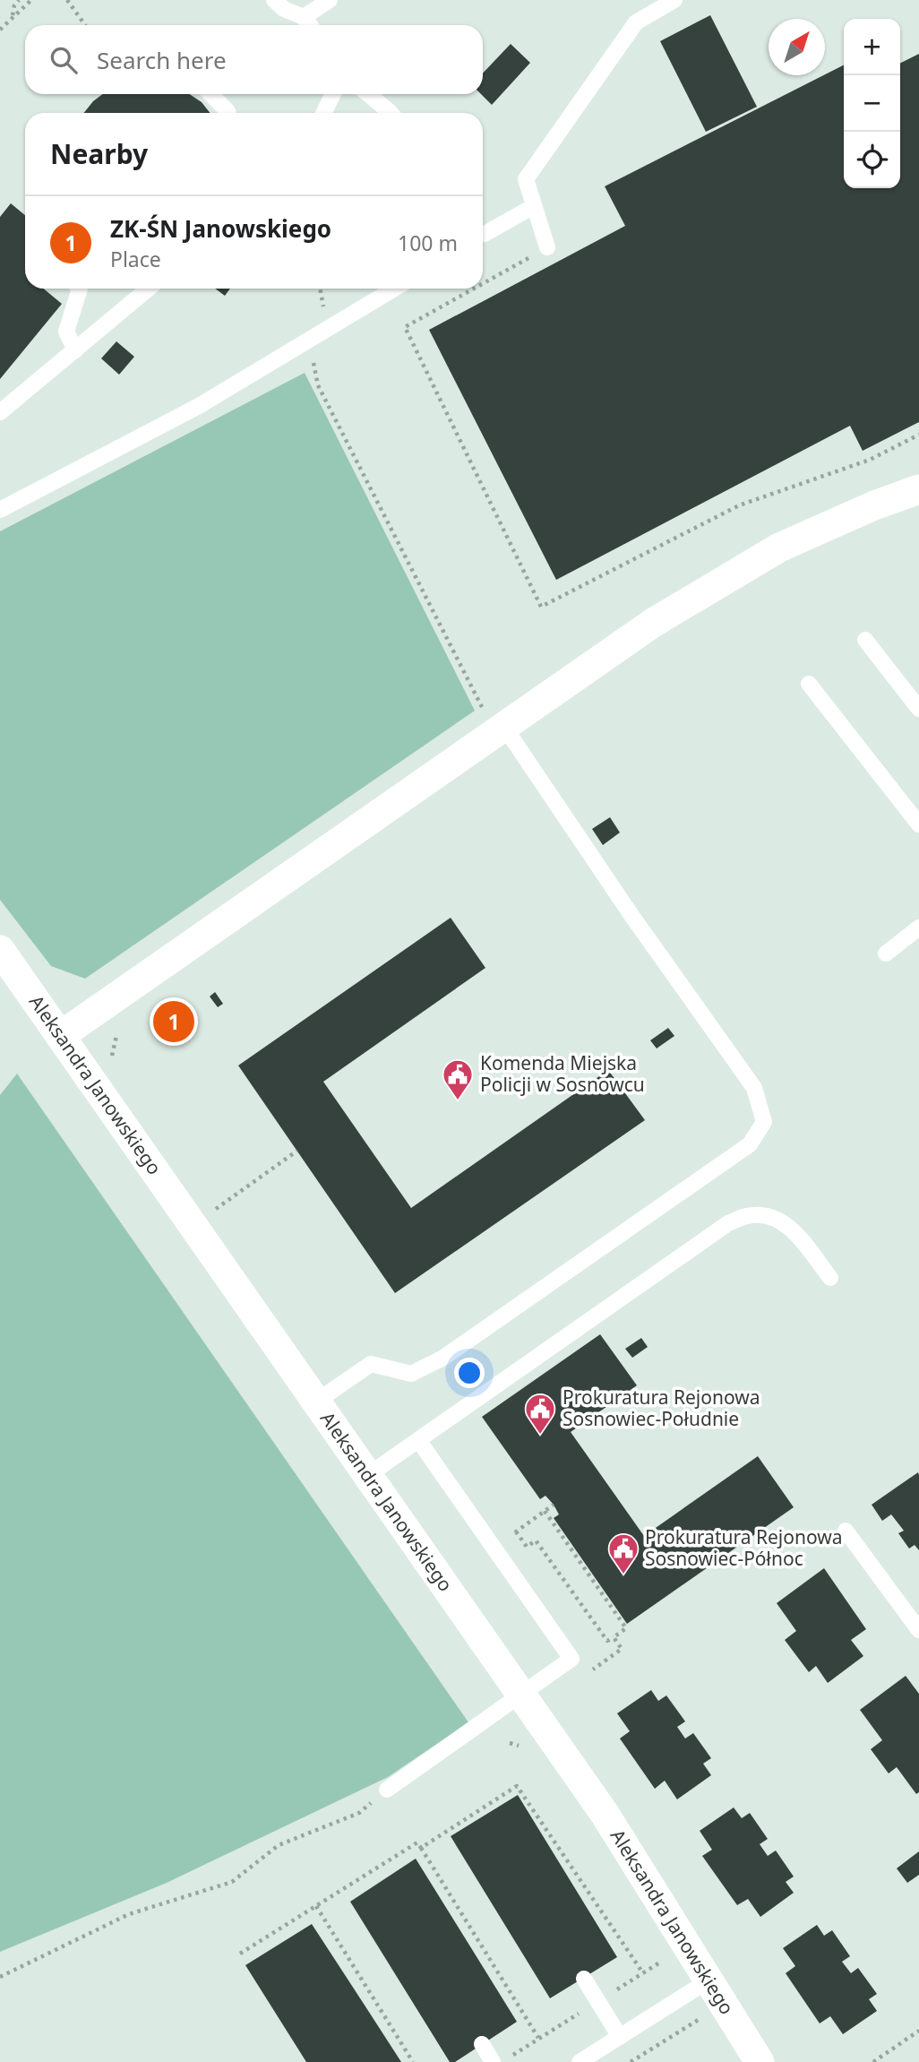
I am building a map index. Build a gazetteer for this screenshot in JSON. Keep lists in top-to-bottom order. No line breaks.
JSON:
{"streets":{"street":["Aleksandra Janowskiego"]},"places":{"public building":["Komenda Miejska Policji w Sosnowcu","Prokuratura Rejonowa Sosnowiec-Południe","Prokuratura Rejonowa Sosnowiec-Północ"]},"north":"top right","page":{"map_buttons":["+","−"],"search":"Search here","heading":"Nearby","list":[{"mark":"1","name":"ZK-ŚN Janowskiego","note":"Place","value":"100 m"}],"pins":"1"}}
